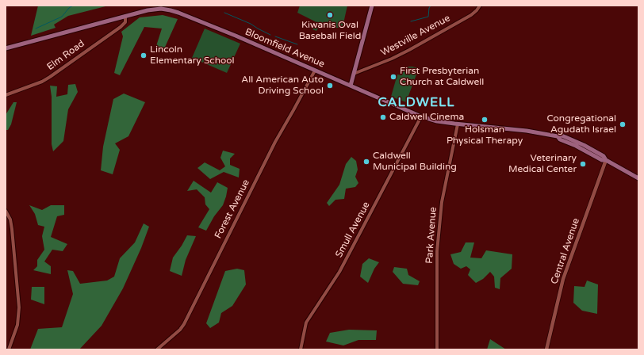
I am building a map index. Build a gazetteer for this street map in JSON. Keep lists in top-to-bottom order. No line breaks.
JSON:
{"streets":{"main road":["Bloomfield Avenue","Central Avenue"],"street":["Westville Avenue","Elm Road","Forest Avenue","Smull Avenue","Park Avenue"]},"crossings":[["Bloomfield Avenue","Elm Road"],["Bloomfield Avenue","Forest Avenue"],["Bloomfield Avenue","Smull Avenue"],["Bloomfield Avenue","Park Avenue"],["Bloomfield Avenue","Central Avenue"]],"districts":["CALDWELL"],"places":["Kiwanis Oval Baseball Field","Lincoln Elementary School","First Presbyterian Church at Caldwell","All American Auto Driving School","Caldwell Cinema","Holsman Physical Therapy","Congregational Agudath Israel","Caldwell Municipal Building","Veterinary Medical Center"]}
